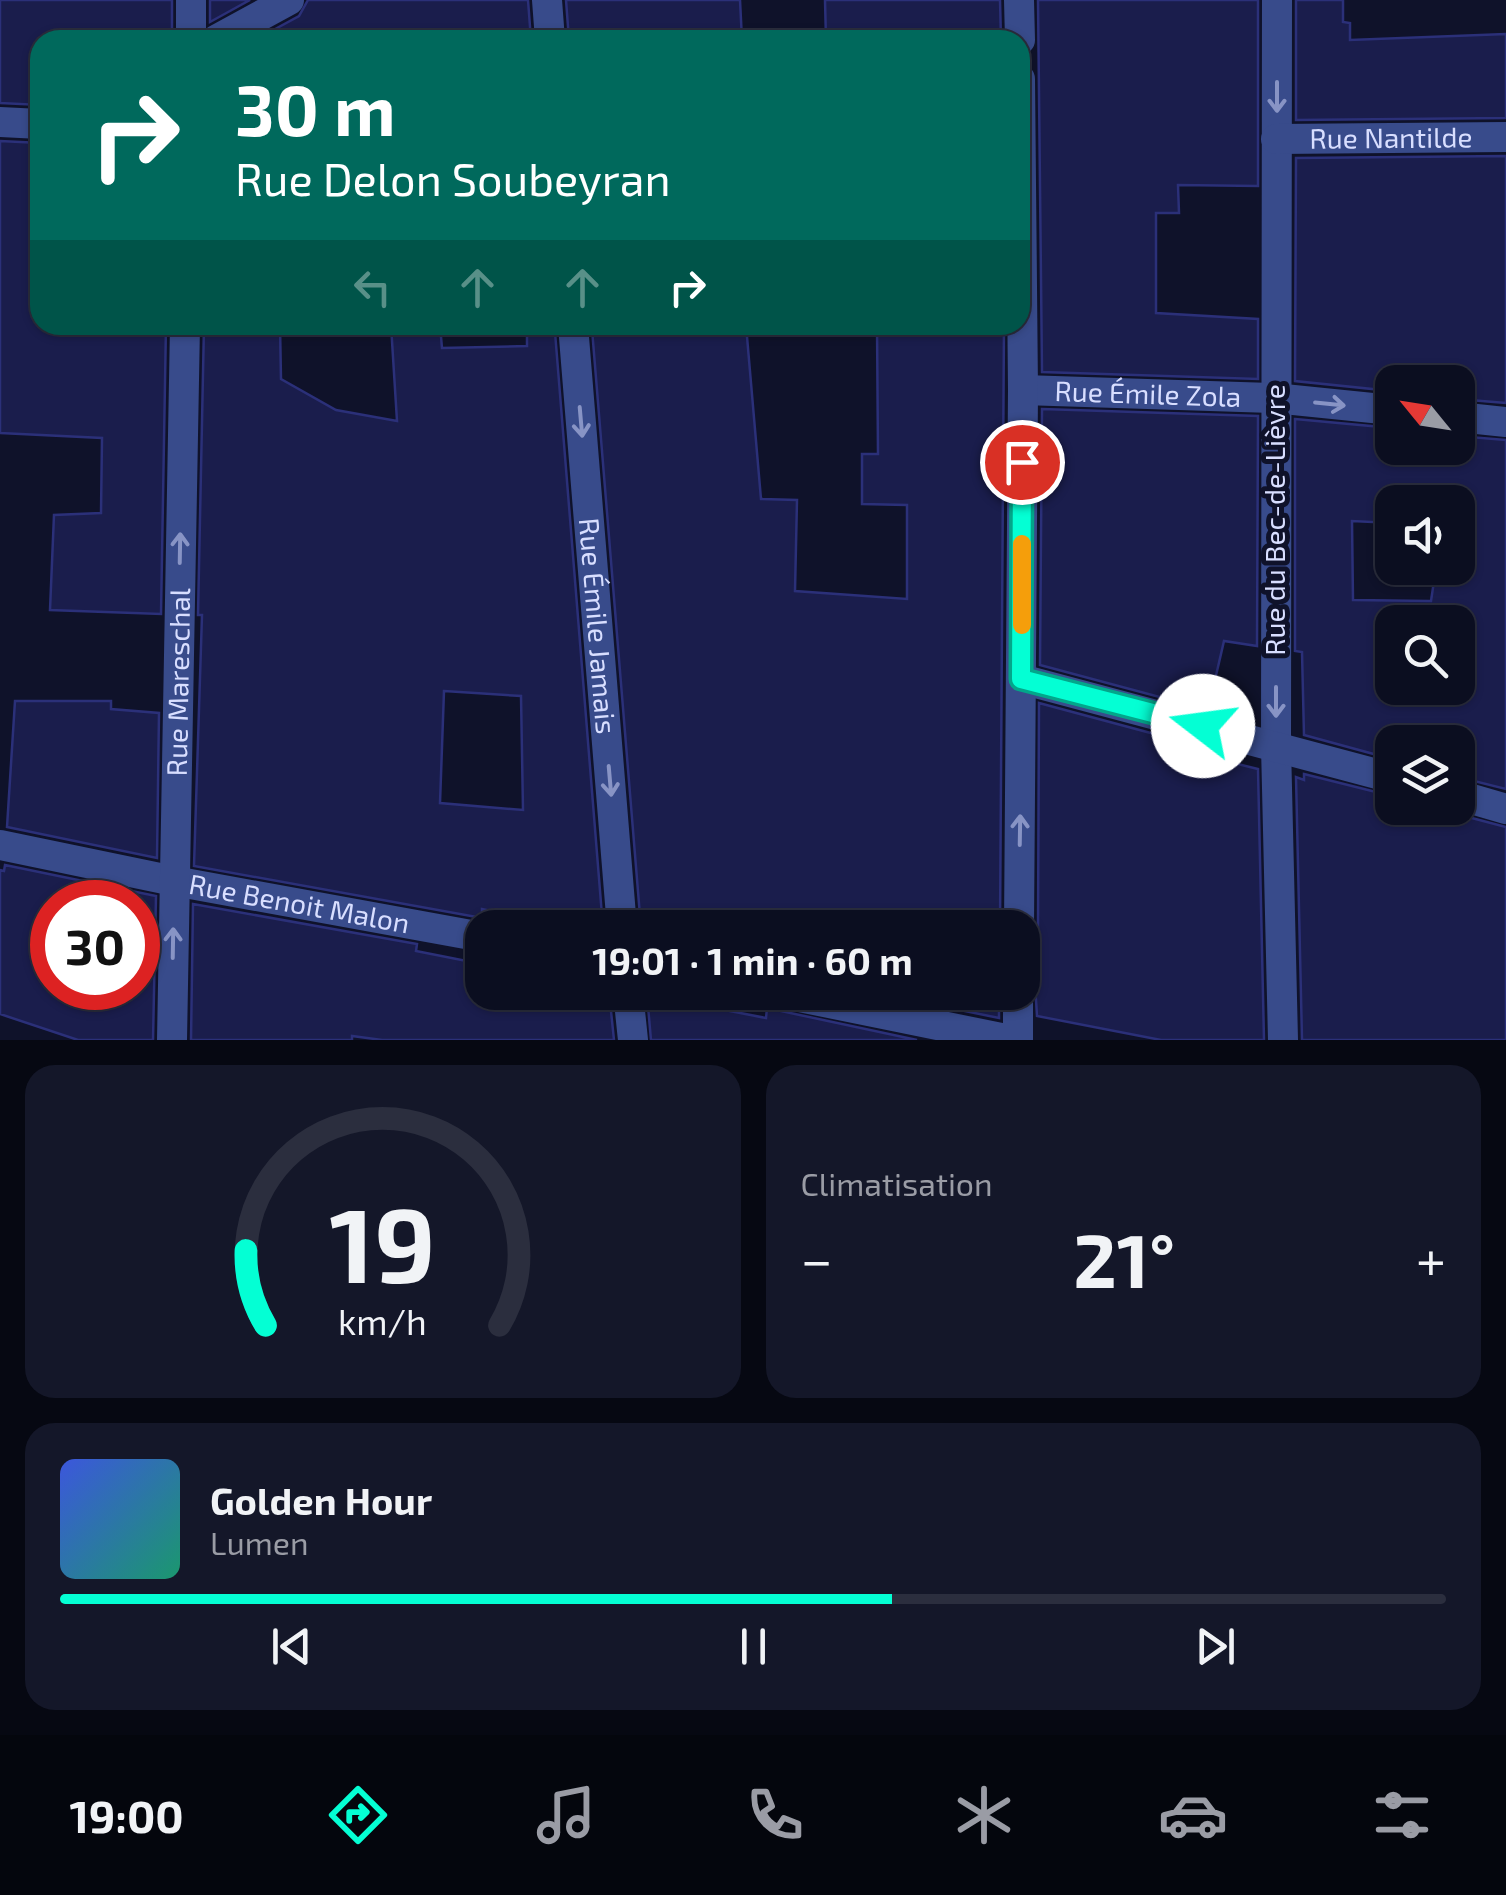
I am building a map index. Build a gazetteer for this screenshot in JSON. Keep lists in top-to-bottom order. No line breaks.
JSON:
{"streets":{"street":["Rue Nantilde","Rue Émile Zola","Rue du Bec-de-Lièvre","Rue Émile Jamais","Rue Mareschal","Rue Benoit Malon"]},"crossings":[["Rue Nantilde","Rue du Bec-de-Lièvre"],["Rue Émile Zola","Rue du Bec-de-Lièvre"],["Rue Mareschal","Rue Benoit Malon"]],"one_way":["Rue Émile Jamais","Rue Mareschal"],"north":"top left","page":{"turn":["30 m","Rue Delon Soubeyran"],"limit":"30","trip":"19:01 · 1 min · 60 m","tile":"Climatisation","heat":["−","21°","+"],"song":["Golden Hour","Lumen"],"tabs":"19:00","gauge":["19","km/h"]}}
